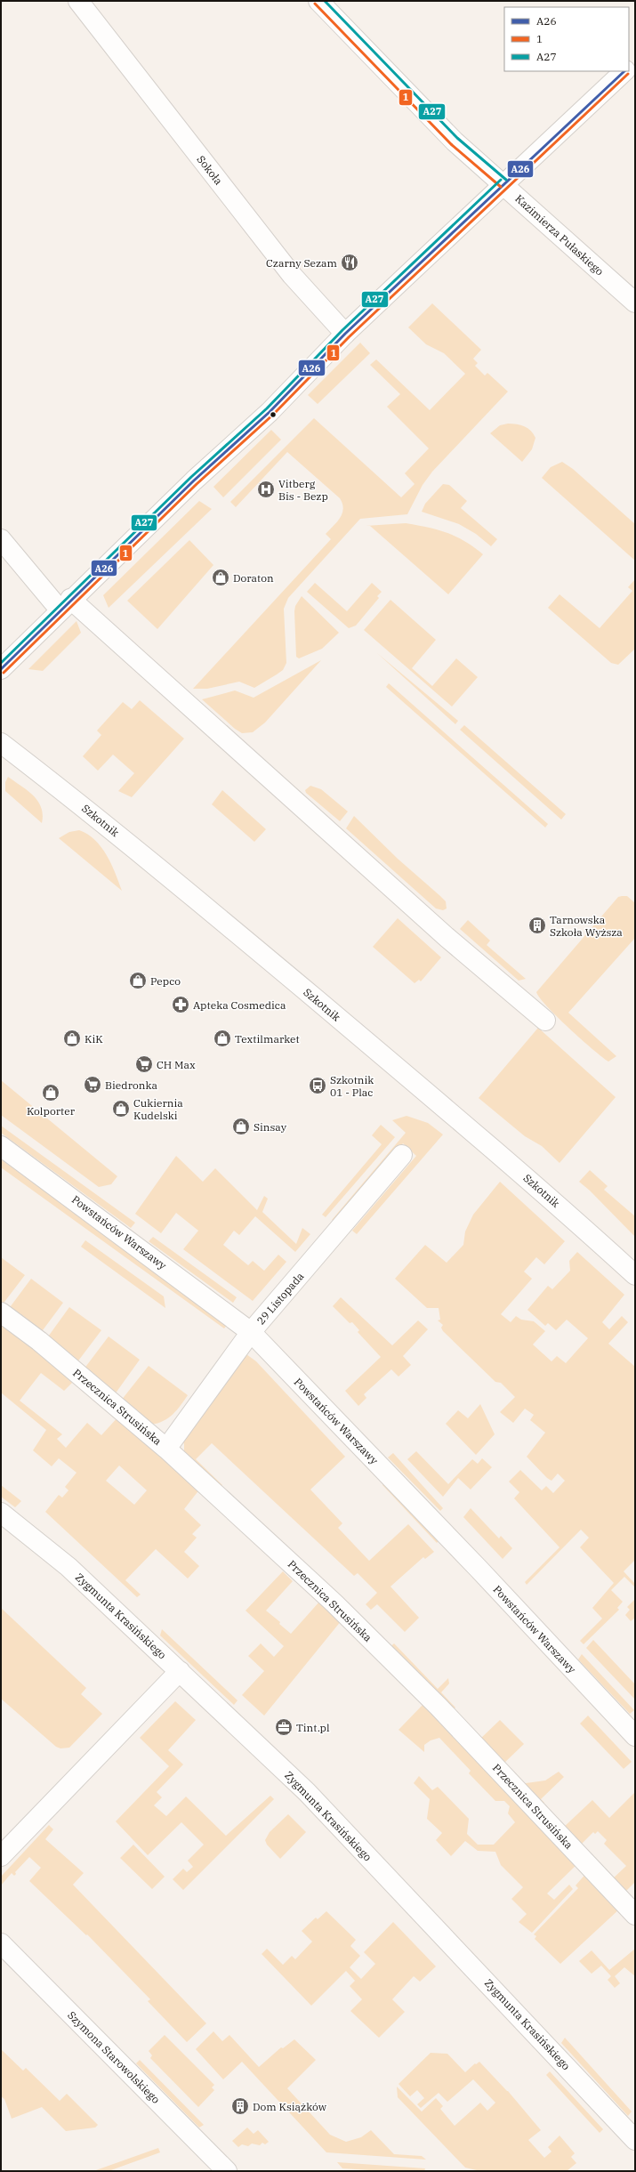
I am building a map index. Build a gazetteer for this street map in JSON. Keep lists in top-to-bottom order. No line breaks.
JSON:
{"streets":{"street":["Sokoła","Kazimierza Pułaskiego","Szkotnik","Powstańców Warszawy","29 Listopada","Przecznica Strusińska","Zygmunta Krasińskiego","Szymona Starowolskiego"]},"crossings":[["Powstańców Warszawy","29 Listopada"],["29 Listopada","Przecznica Strusińska"]],"places":{"restaurant":["Czarny Sezam"],"hospital":["Vitberg Bis - Bezp"],"shop":["Doraton","Pepco","KiK","Textilmarket","Kolporter","Cukiernia Kudelski","Sinsay"],"building":["Tarnowska Szkoła Wyższa","Dom Książków"],"pharmacy":["Apteka Cosmedica"],"supermarket":["CH Max","Biedronka"],"bus stop":["Szkotnik 01 - Plac"],"office":["Tint.pl"]},"lines":["transit line A27","transit line 1","transit line A26"],"legend":["A26","1","A27"]}
